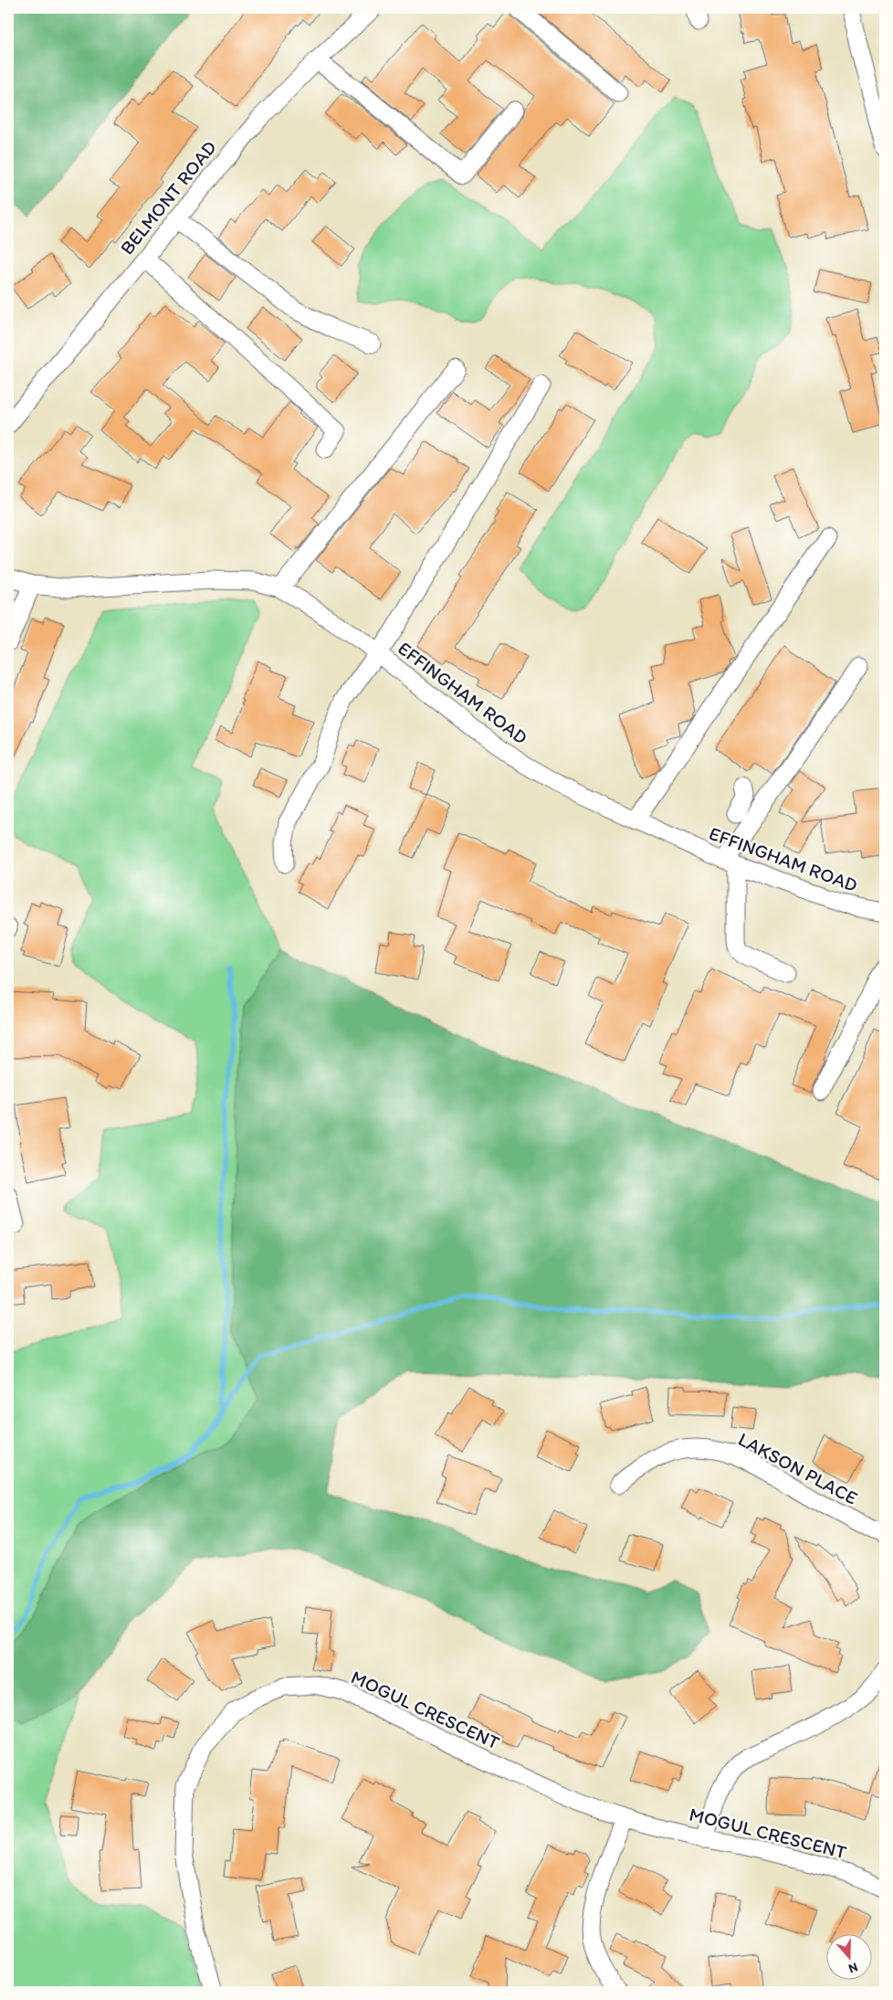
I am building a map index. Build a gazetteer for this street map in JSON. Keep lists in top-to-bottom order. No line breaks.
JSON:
{"streets":{"street":["BELMONT ROAD","EFFINGHAM ROAD","LAKSON PLACE","MOGUL CRESCENT"]},"north":"bottom"}
